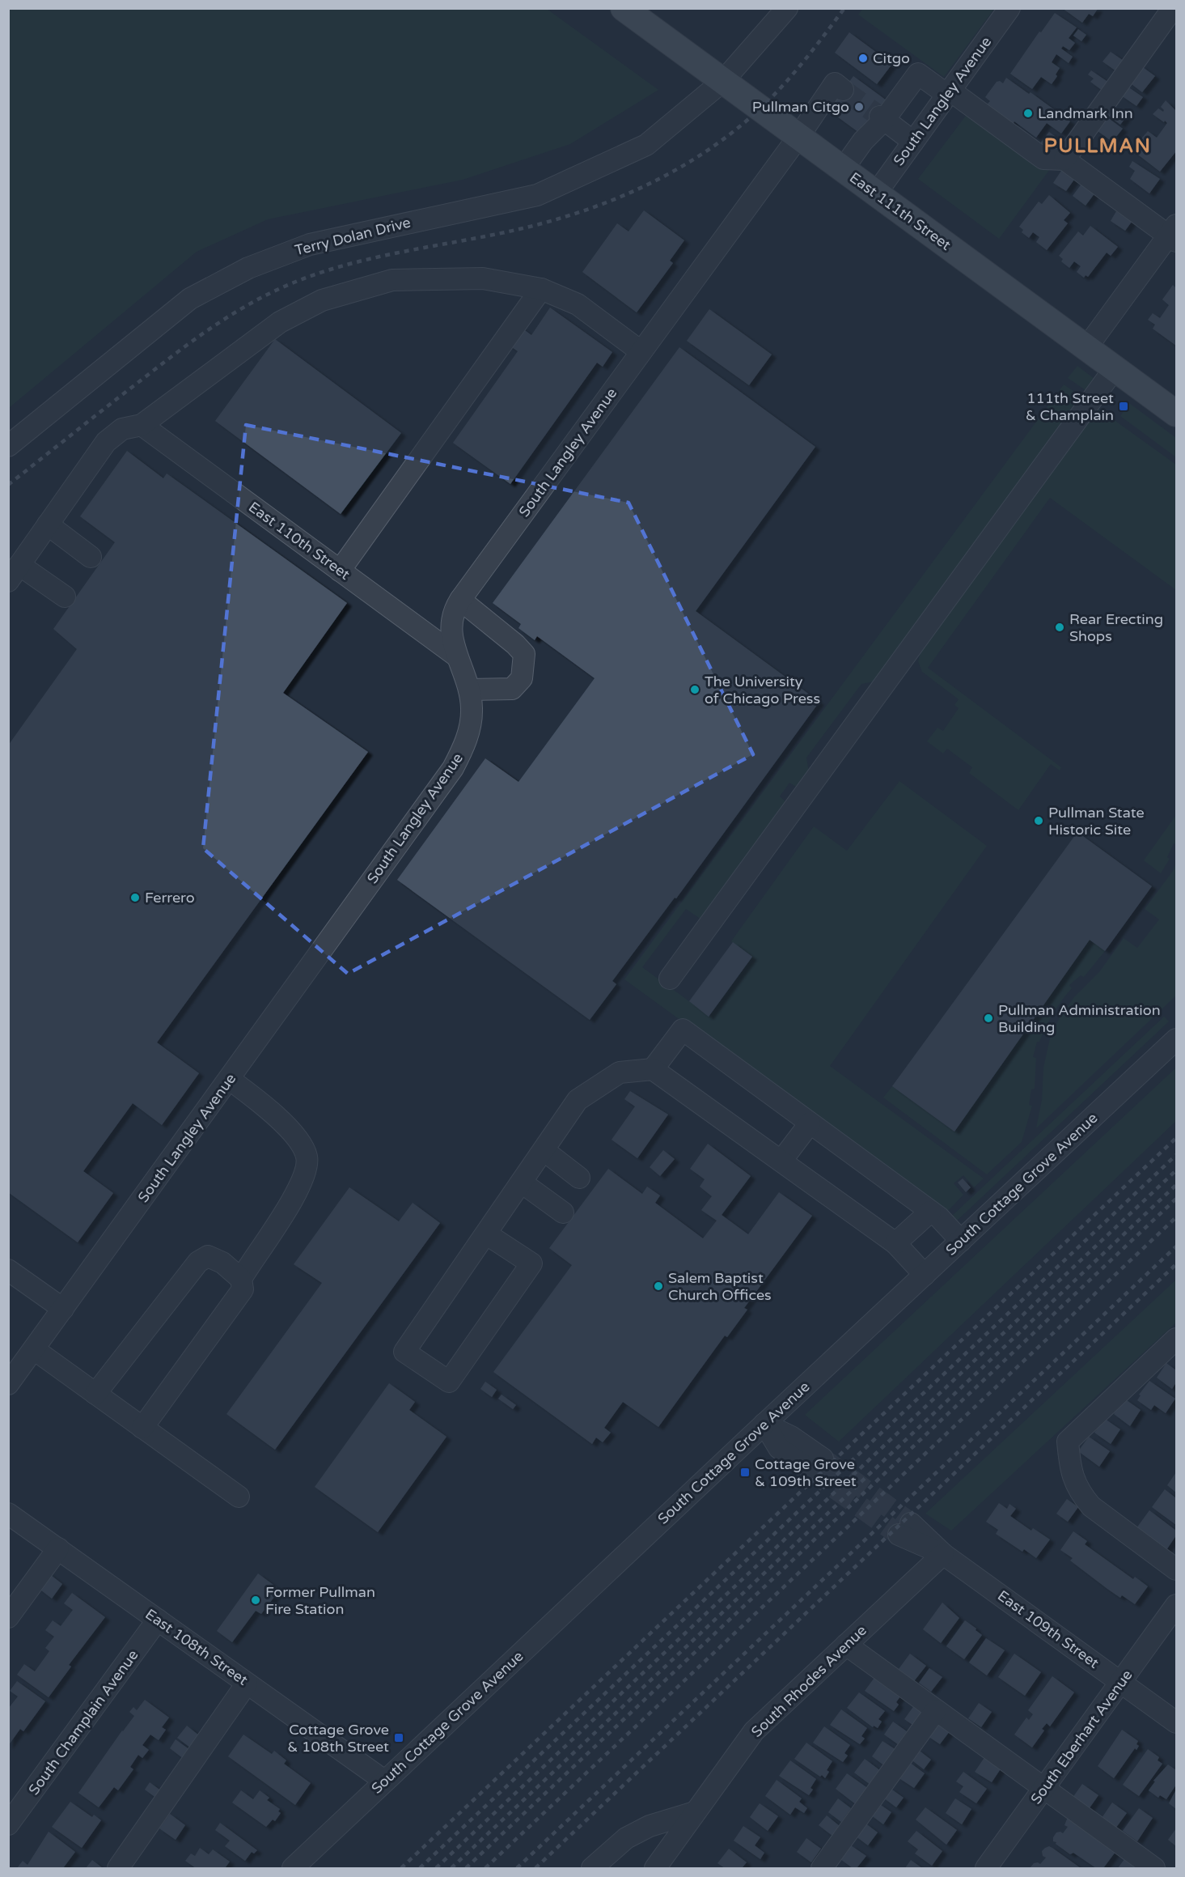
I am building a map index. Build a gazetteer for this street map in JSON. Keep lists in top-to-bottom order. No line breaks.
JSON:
{"streets":{"main road":["East 111th Street"],"street":["South Langley Avenue","Terry Dolan Drive","East 110th Street","South Cottage Grove Avenue","East 109th Street","East 108th Street","South Rhodes Avenue","South Champlain Avenue","South Eberhart Avenue"]},"crossings":[["South Langley Avenue","East 111th Street"],["South Langley Avenue","East 110th Street"],["East 111th Street","Terry Dolan Drive"],["South Cottage Grove Avenue","East 108th Street"],["East 109th Street","South Rhodes Avenue"],["East 109th Street","South Eberhart Avenue"],["East 108th Street","South Champlain Avenue"]],"districts":["PULLMAN"],"places":{"other":["Citgo","Pullman Citgo","Landmark Inn","Rear Erecting Shops","The University of Chicago Press","Pullman State Historic Site","Ferrero","Pullman Administration Building","Salem Baptist Church Offices","Former Pullman Fire Station"],"transit":["111th Street & Champlain","Cottage Grove & 109th Street","Cottage Grove & 108th Street"]}}
